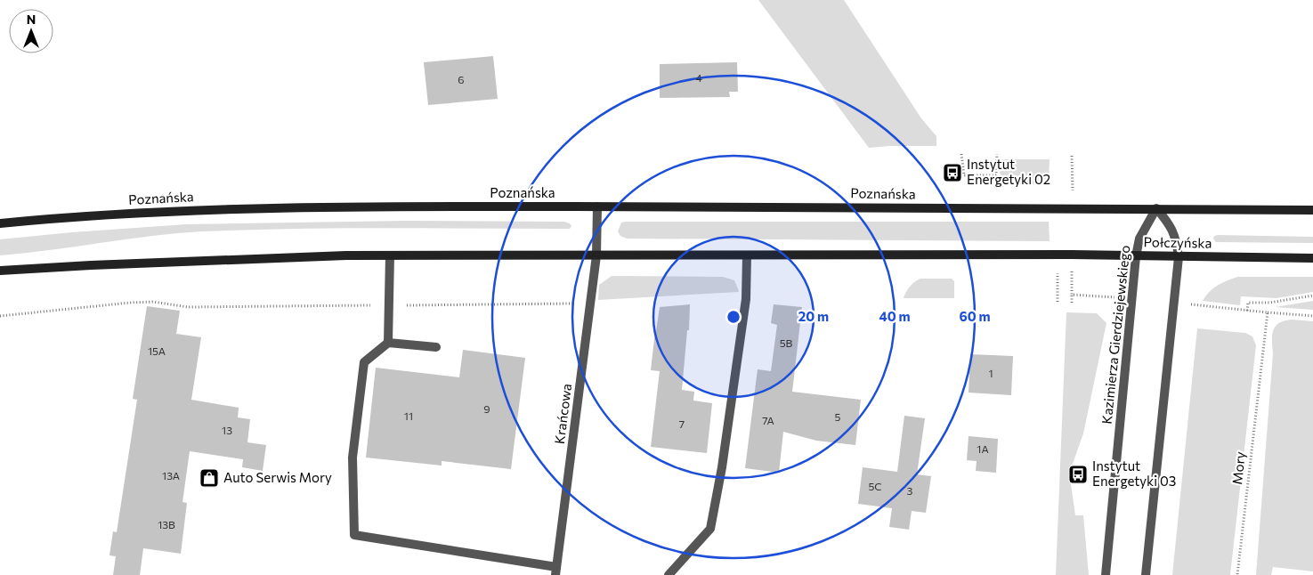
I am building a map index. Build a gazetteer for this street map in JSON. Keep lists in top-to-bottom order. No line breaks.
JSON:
{"streets":{"main road":["Poznańska","Połczyńska"],"street":["Kazimierza Gierdziejewskiego","Krańcowa"],"path":["Mory"]},"crossings":[["Poznańska","Kazimierza Gierdziejewskiego"],["Poznańska","Krańcowa"],["Połczyńska","Kazimierza Gierdziejewskiego"]],"places":{"bus stop":["Instytut Energetyki 02","Instytut Energetyki 03"],"shop":["Auto Serwis Mory"]},"house_numbers":["4","6","5B","15A","1","9","11","5","7A","7","13","1A","13A","5C","3","13B"],"north":"top","rings":["20 m","40 m","60 m"]}
